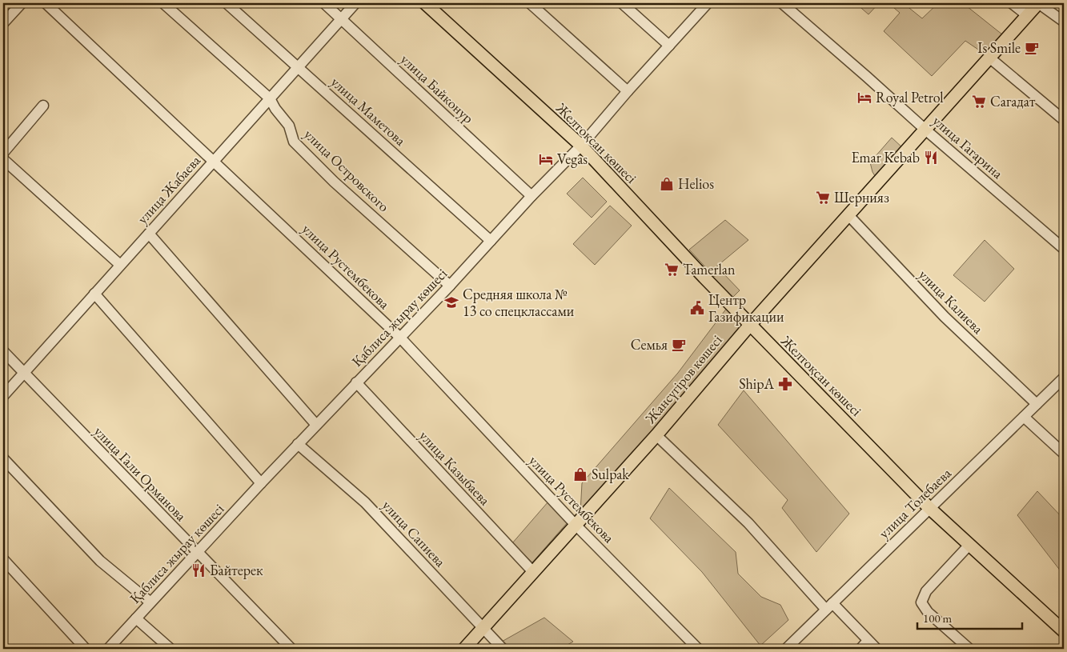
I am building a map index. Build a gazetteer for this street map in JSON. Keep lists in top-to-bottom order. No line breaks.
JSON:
{"streets":{"main road":["Желтоқсан көшесі","Жансүгіров көшесі"],"street":["улица Байконур","улица Маметова","улица Гагарина","улица Островского","улица Жабаева","улица Рустембекова","улица Калиева","Қаблиса жырау көшесі","улица Казыбаева","улица Гали Орманова","улица Толебаева","улица Сапиева"]},"crossings":[["улица Байконур","улица Жабаева"],["улица Байконур","Қаблиса жырау көшесі"],["улица Маметова","улица Жабаева"],["улица Маметова","Қаблиса жырау көшесі"],["Желтоқсан көшесі","Қаблиса жырау көшесі"],["Желтоқсан көшесі","Жансүгіров көшесі"],["Желтоқсан көшесі","улица Толебаева"],["улица Гагарина","Жансүгіров көшесі"],["улица Островского","улица Жабаева"],["улица Островского","Қаблиса жырау көшесі"],["улица Жабаева","улица Рустембекова"],["улица Жабаева","улица Гали Орманова"],["улица Рустембекова","Қаблиса жырау көшесі"],["улица Рустембекова","Жансүгіров көшесі"],["улица Калиева","Жансүгіров көшесі"],["улица Калиева","улица Толебаева"],["Қаблиса жырау көшесі","улица Казыбаева"],["Қаблиса жырау көшесі","улица Гали Орманова"],["Қаблиса жырау көшесі","улица Сапиева"],["Жансүгіров көшесі","улица Казыбаева"],["Жансүгіров көшесі","улица Сапиева"]],"places":{"cafe":["Is Smile","Семья"],"hotel":["Royal Petrol","Vegas"],"supermarket":["Сагадат","Шернияз","Tamerlan"],"restaurant":["Emar Kebab","Байтерек"],"shop":["Helios","Sulpak"],"school or university":["Средняя школа № 13 со спецклассами"],"public building":["Центр Газификации"],"pharmacy":["ShipA"]},"scale_bar":"100 m"}
